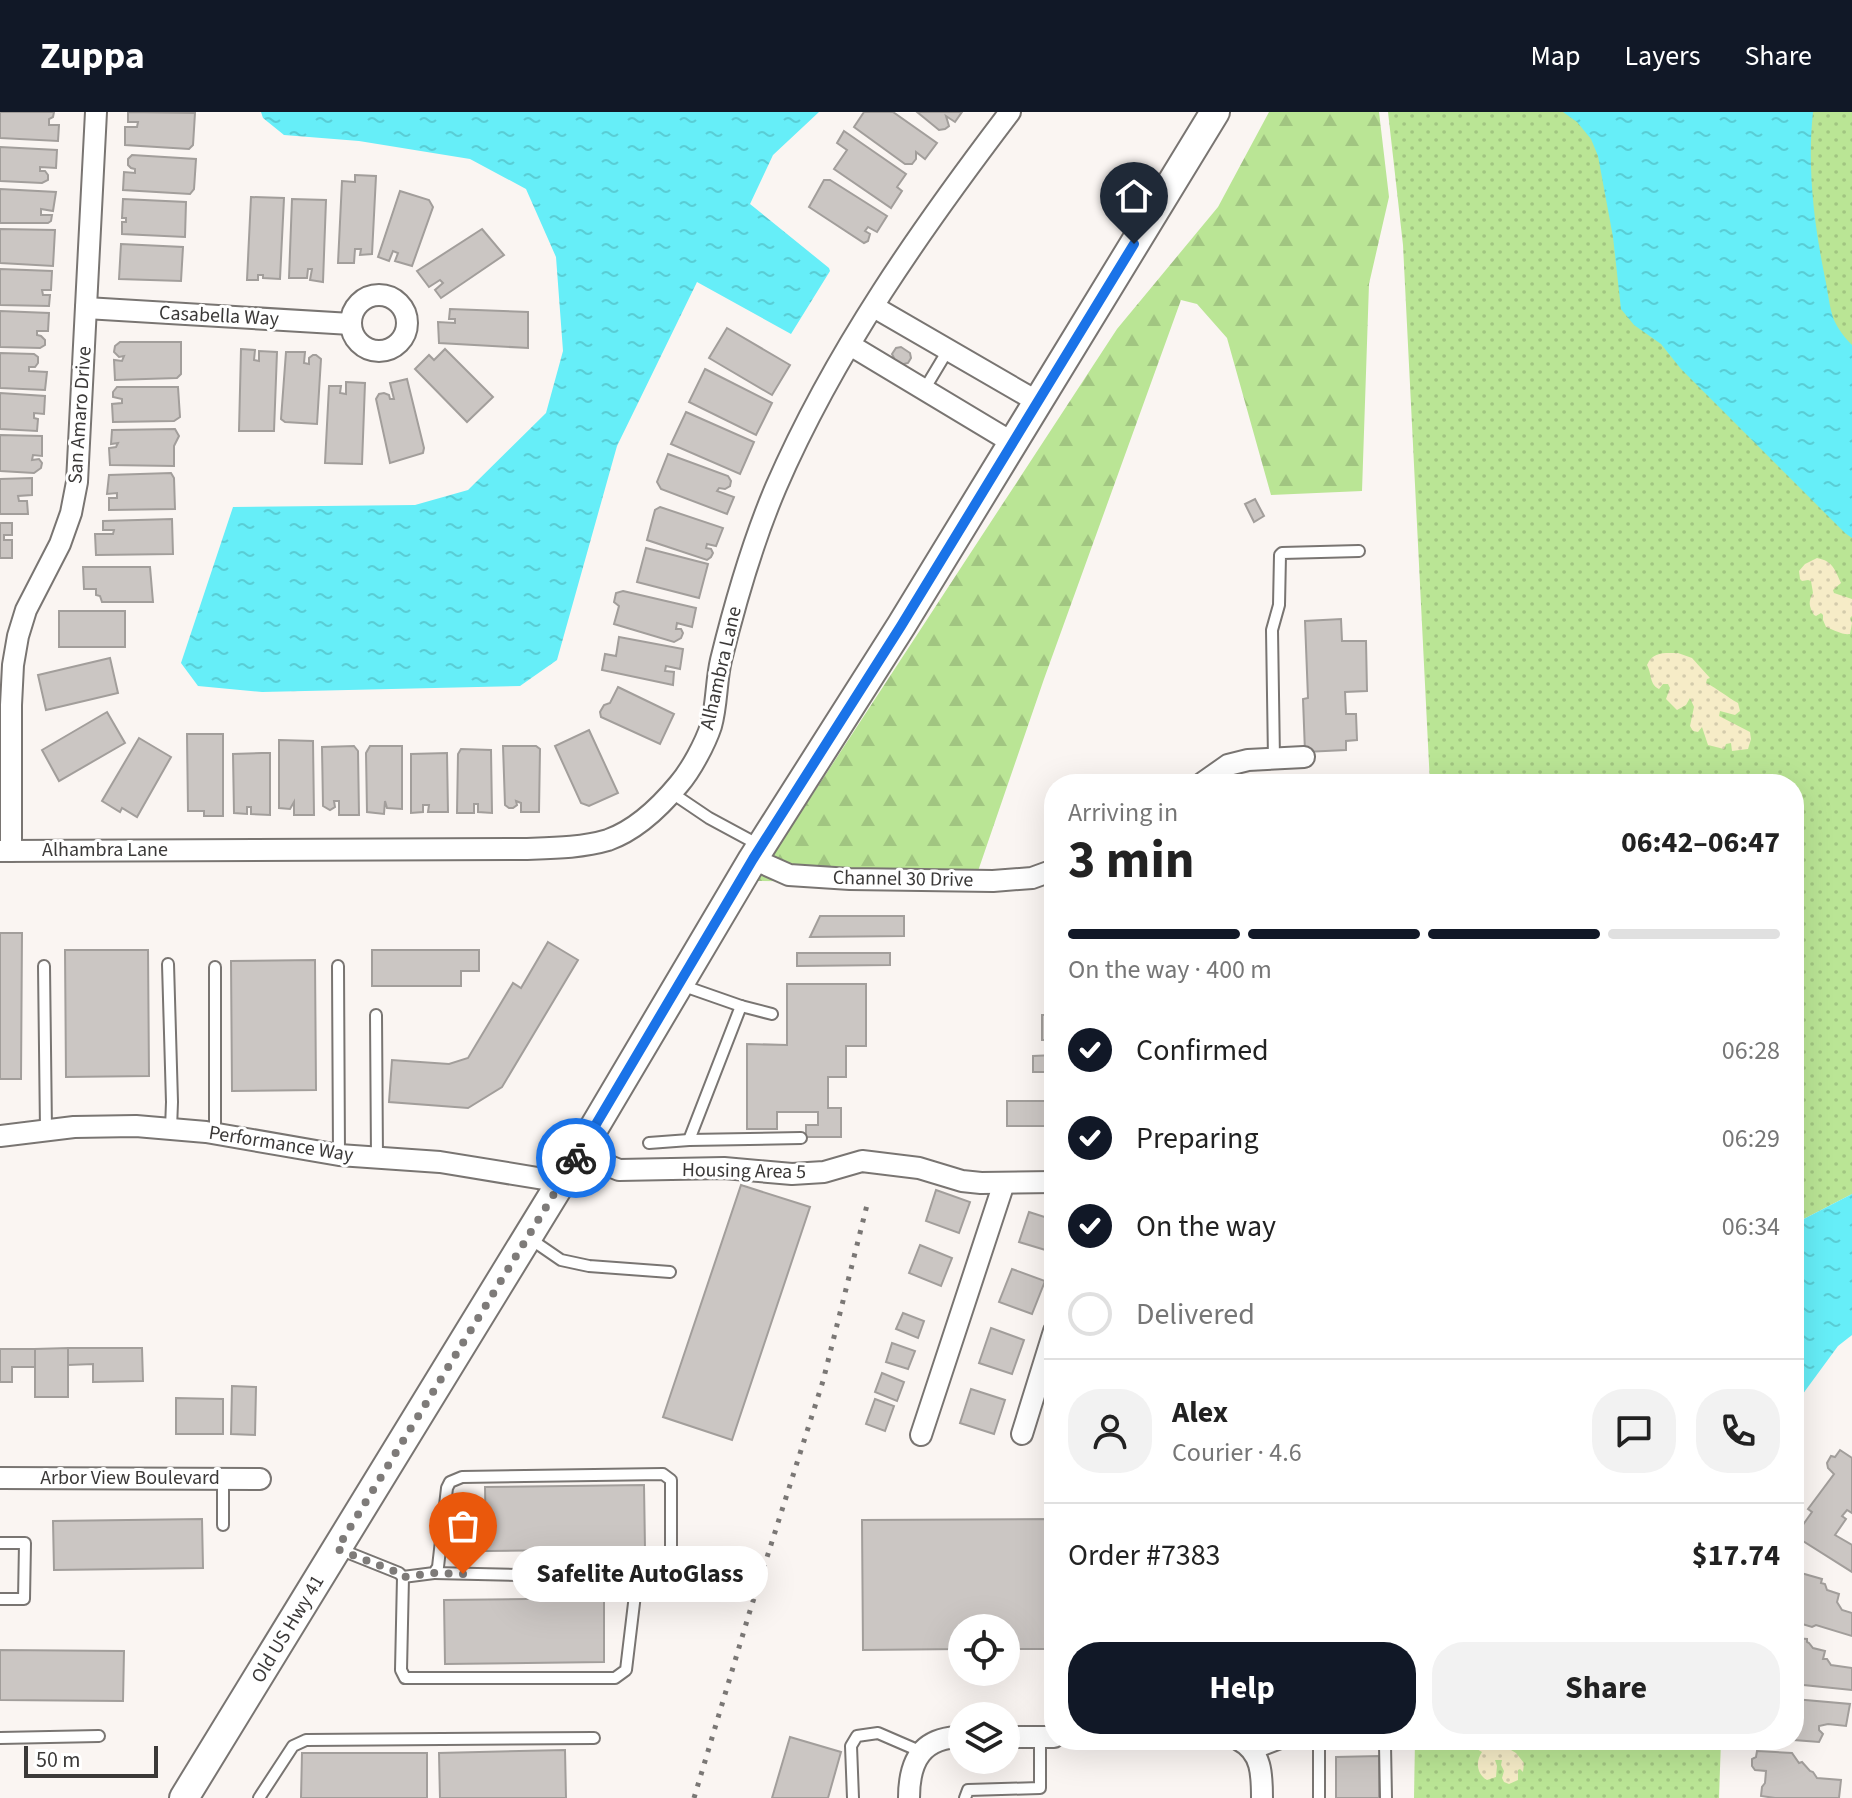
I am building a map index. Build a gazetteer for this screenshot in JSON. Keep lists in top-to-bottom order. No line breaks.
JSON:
{"streets":{"street":["Casabella Way","San Amaro Drive","Alhambra Lane","Channel 30 Drive","Performance Way","Housing Area 5","Arbor View Boulevard","Old US Hwy 41"]},"crossings":[["Casabella Way","San Amaro Drive"],["San Amaro Drive","Alhambra Lane"],["Channel 30 Drive","Old US Hwy 41"],["Performance Way","Old US Hwy 41"],["Housing Area 5","Old US Hwy 41"]],"places":["Safelite AutoGlass"],"scale_bar":"50 m","page":{"header":"Zuppa","nav":["Map","Layers","Share"],"heading":["3 min","Arriving in","06:42–06:47"],"panel":["Alex","Courier · 4.6","Order #7383","$17.74"],"bar":"On the way · 400 m","list":[["Confirmed","06:28"],["Preparing","06:29"],["On the way","06:34"],"Delivered"],"bubble":"Safelite AutoGlass","buttons":["Help","Share"],"scale":"50 m"}}
